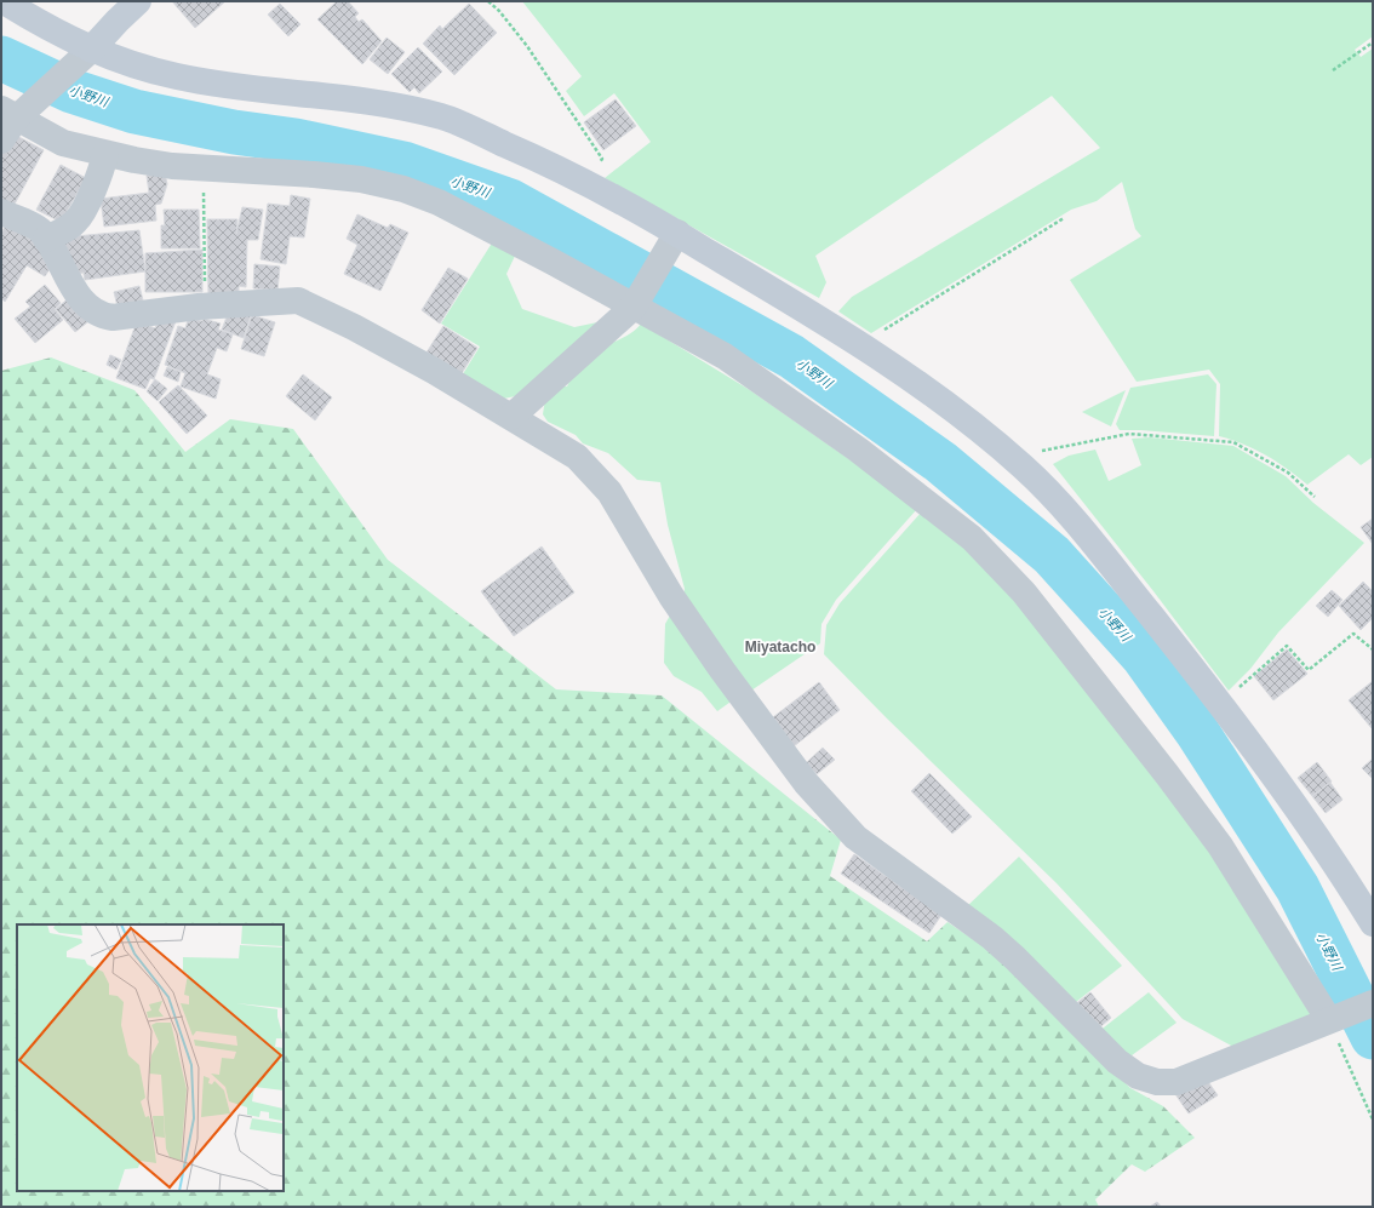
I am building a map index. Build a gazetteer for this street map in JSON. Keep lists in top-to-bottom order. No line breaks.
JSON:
{"districts":["Miyatacho"],"water":["小野川"]}
